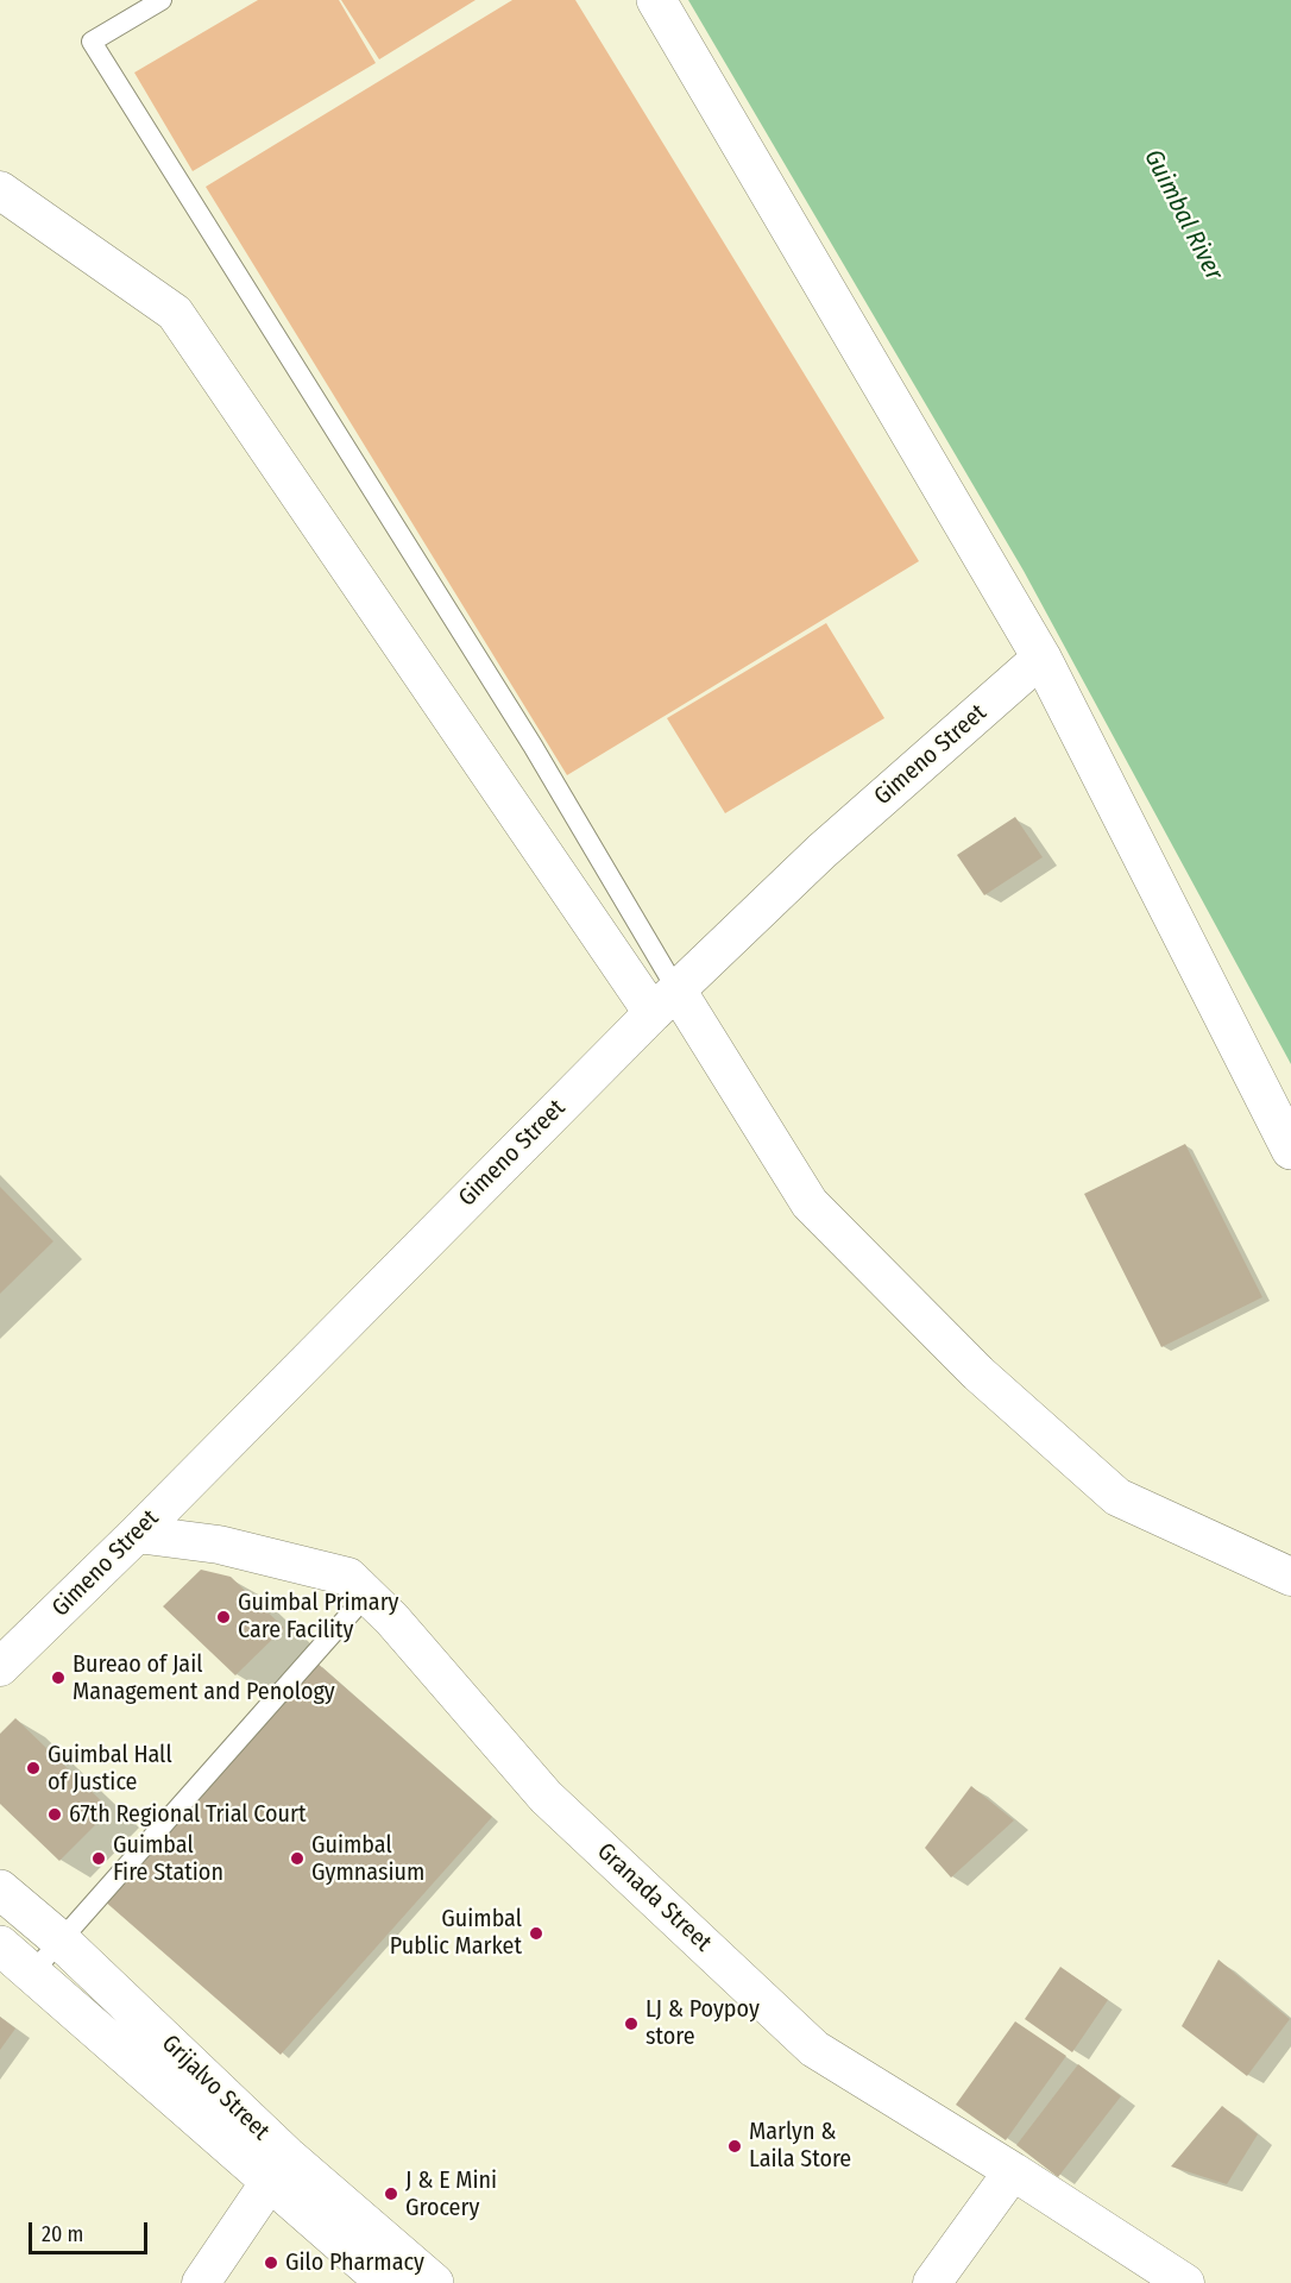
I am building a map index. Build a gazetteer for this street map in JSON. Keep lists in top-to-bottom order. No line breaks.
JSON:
{"streets":{"street":["Gimeno Street","Granada Street","Grijalvo Street"]},"crossings":[["Gimeno Street","Granada Street"]],"water":["Guimbal River"],"places":["Guimbal Primary Care Facility","Bureao of Jail Management and Penology","Guimbal Hall of Justice","67th Regional Trial Court","Guimbal Fire Station","Guimbal Gymnasium","Guimbal Public Market","LJ & Poypoy store","Marlyn & Laila Store","J & E Mini Grocery","Gilo Pharmacy"],"scale_bar":"20 m"}
